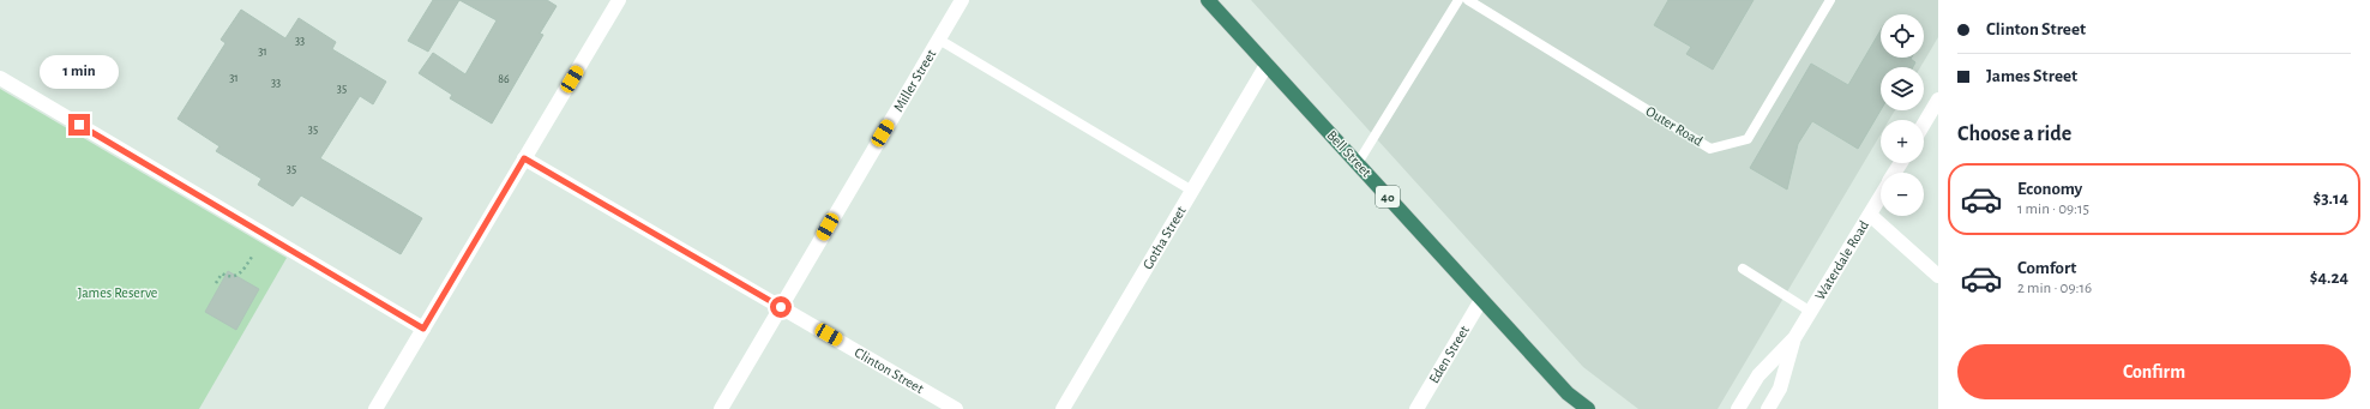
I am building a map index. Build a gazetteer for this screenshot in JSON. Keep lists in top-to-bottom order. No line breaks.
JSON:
{"streets":{"highway":["Bell Street","40"],"street":["Miller Street","Gotha Street","Waterdale Road","Eden Street","Clinton Street"],"lane":["Outer Road"]},"crossings":[["Miller Street","Clinton Street"],["Bell Street","Gotha Street"],["Bell Street","Eden Street"]],"parks":["James Reserve"],"house_numbers":["33","31","31","86","33","35","35","35"],"page":{"banner":["Clinton Street","James Street"],"map_buttons":["+","−"],"bubble":"1 min","heading":"Choose a ride","list":[{"name":"Economy","note":"1 min · 09:15","value":"$3.14"},{"name":"Comfort","note":"2 min · 09:16","value":"$4.24"}],"buttons":"Confirm"}}
